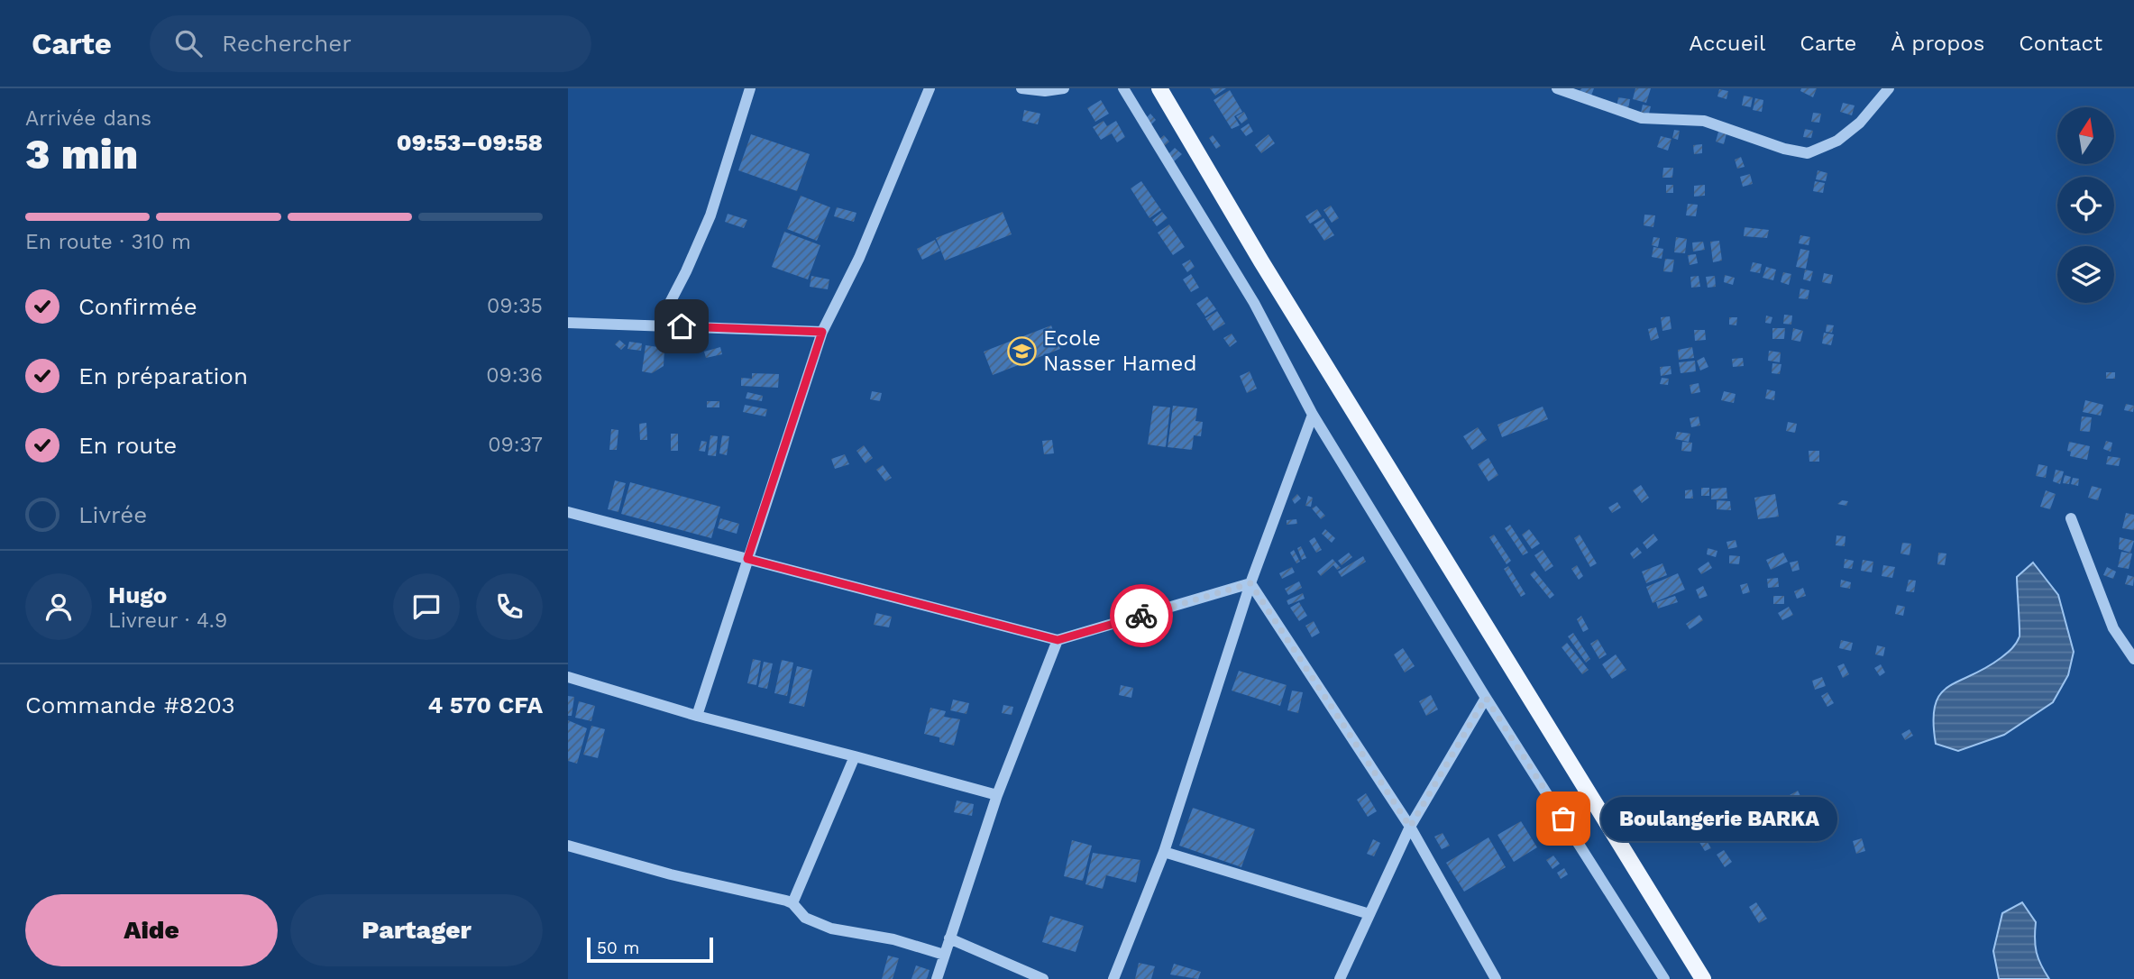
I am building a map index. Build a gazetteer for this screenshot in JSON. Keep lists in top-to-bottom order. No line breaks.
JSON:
{"places":{"school or university":["Ecole Nasser Hamed"],"other":["Boulangerie BARKA"]},"scale_bar":"50 m","north":"top","page":{"header":"Carte","search":"Rechercher","nav":["Accueil","Carte","À propos","Contact"],"heading":["3 min","Arrivée dans","09:53–09:58"],"panel":["Hugo","Livreur · 4.9","Commande #8203","4 570 CFA"],"bar":"En route · 310 m","list":[["Confirmée","09:35"],["En préparation","09:36"],["En route","09:37"],"Livrée"],"bubble":"Boulangerie BARKA","buttons":["Aide","Partager"],"scale":"50 m"}}
